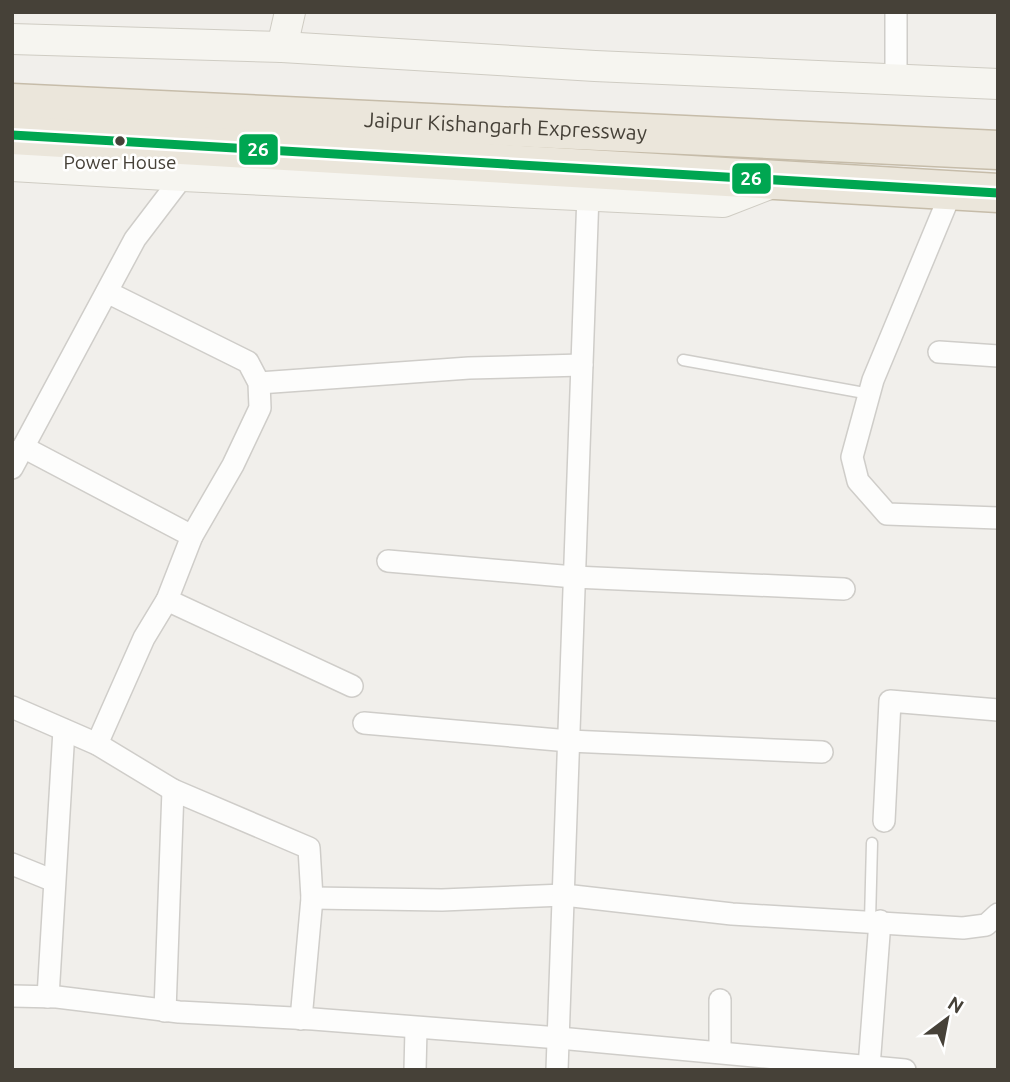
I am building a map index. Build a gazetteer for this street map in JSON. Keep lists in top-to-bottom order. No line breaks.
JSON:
{"streets":{"highway":["Jaipur Kishangarh Expressway"]},"places":["Power House"],"lines":["transit line 26"],"north":"top right"}
